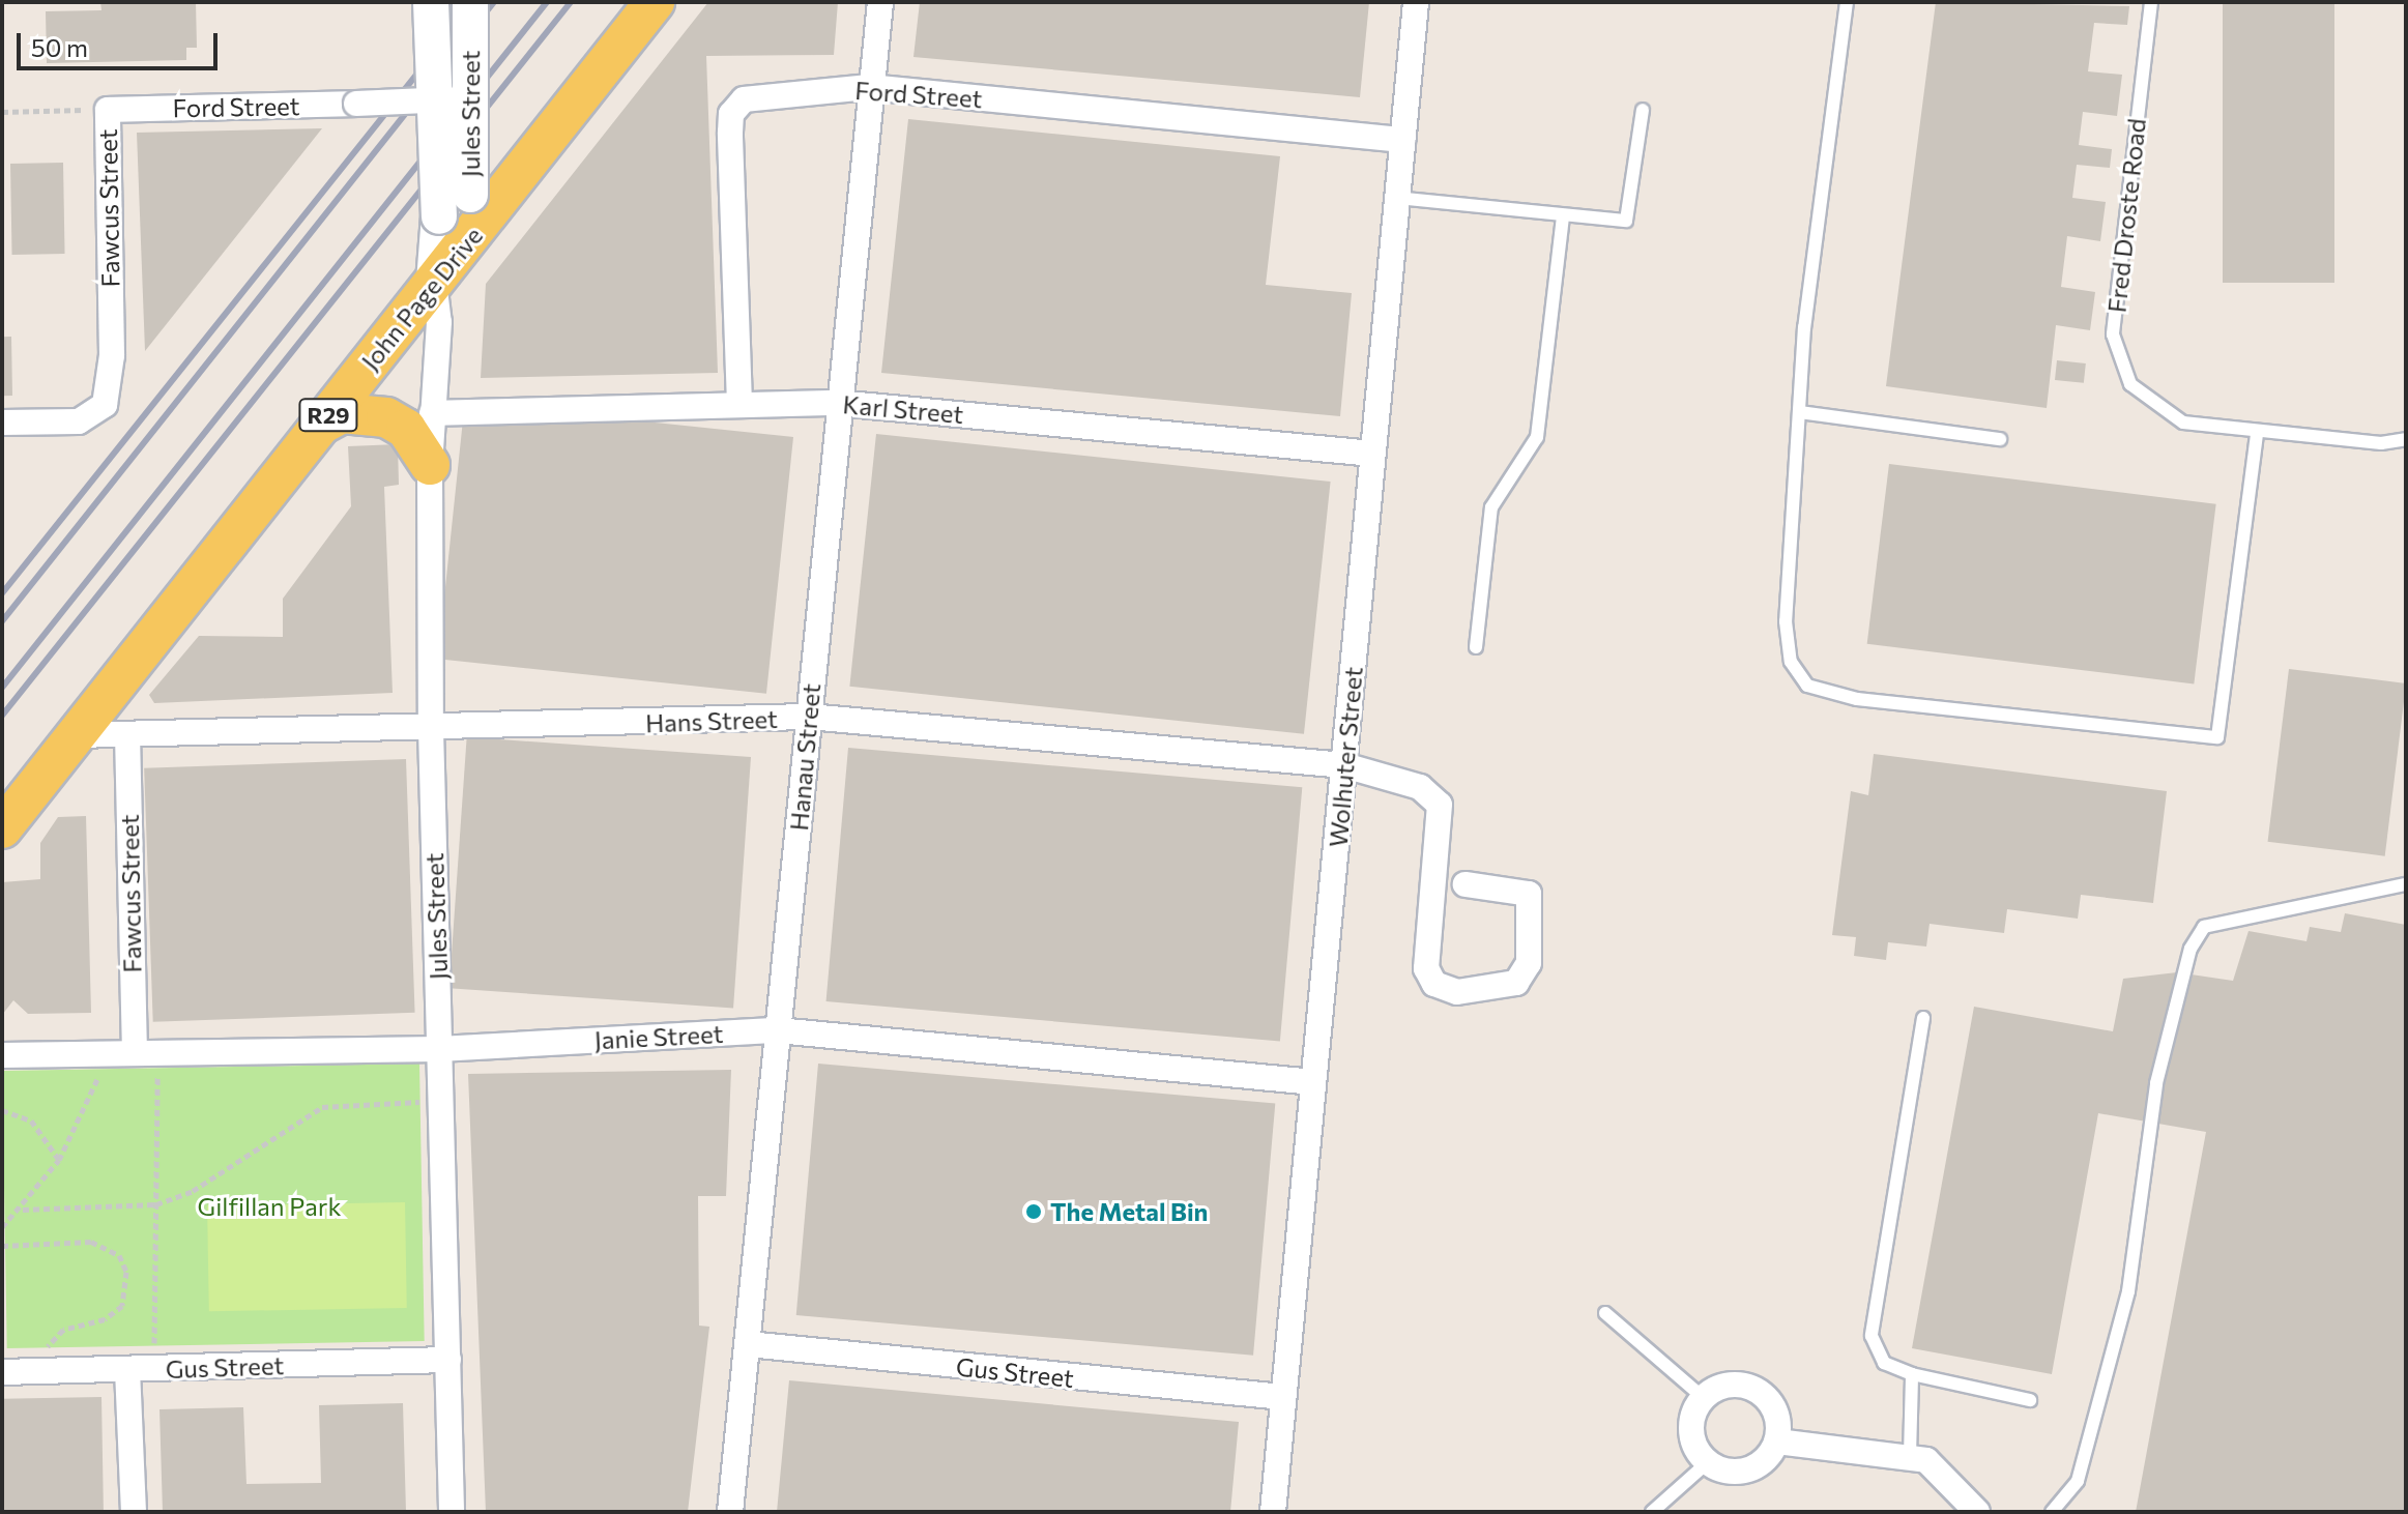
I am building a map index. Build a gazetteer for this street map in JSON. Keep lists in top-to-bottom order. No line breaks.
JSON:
{"streets":{"main road":["Jules Street","John Page Drive","R29"],"street":["Ford Street","Fawcus Street","Karl Street","Hans Street","Hanau Street","Wolhuter Street","Janie Street","Gus Street"],"lane":["Fred Droste Road"]},"crossings":[["Ford Street","Jules Street"],["Ford Street","Fawcus Street"],["Ford Street","Karl Street"],["Ford Street","Hanau Street"],["Ford Street","Wolhuter Street"],["Jules Street","John Page Drive"],["Jules Street","Karl Street"],["Jules Street","Hans Street"],["Jules Street","Janie Street"],["Jules Street","Gus Street"],["Fawcus Street","Hans Street"],["Fawcus Street","Janie Street"],["John Page Drive","Hans Street"],["Karl Street","Hanau Street"],["Karl Street","Wolhuter Street"],["Hans Street","Hanau Street"],["Hans Street","Wolhuter Street"],["Hanau Street","Janie Street"],["Hanau Street","Gus Street"],["Wolhuter Street","Janie Street"],["Wolhuter Street","Gus Street"]],"parks":["Gilfillan Park"],"places":["The Metal Bin"],"scale_bar":"50 m"}
